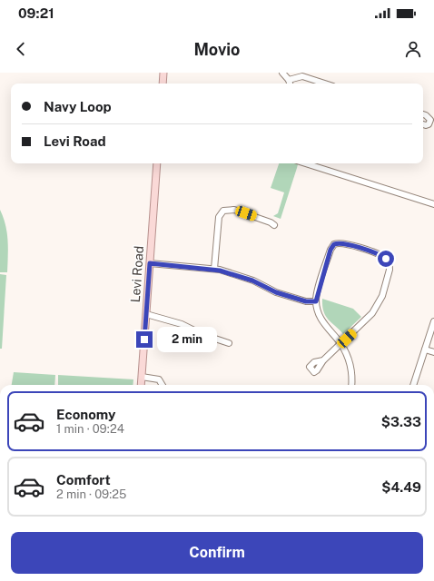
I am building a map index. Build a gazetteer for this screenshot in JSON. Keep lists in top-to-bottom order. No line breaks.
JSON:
{"streets":{"main road":["Levi Road"]},"page":{"status":"09:21","header":"Movio","banner":["Navy Loop","Levi Road"],"bubble":"2 min","list":[{"name":"Economy","note":"1 min · 09:24","value":"$3.33"},{"name":"Comfort","note":"2 min · 09:25","value":"$4.49"}],"buttons":"Confirm"}}
